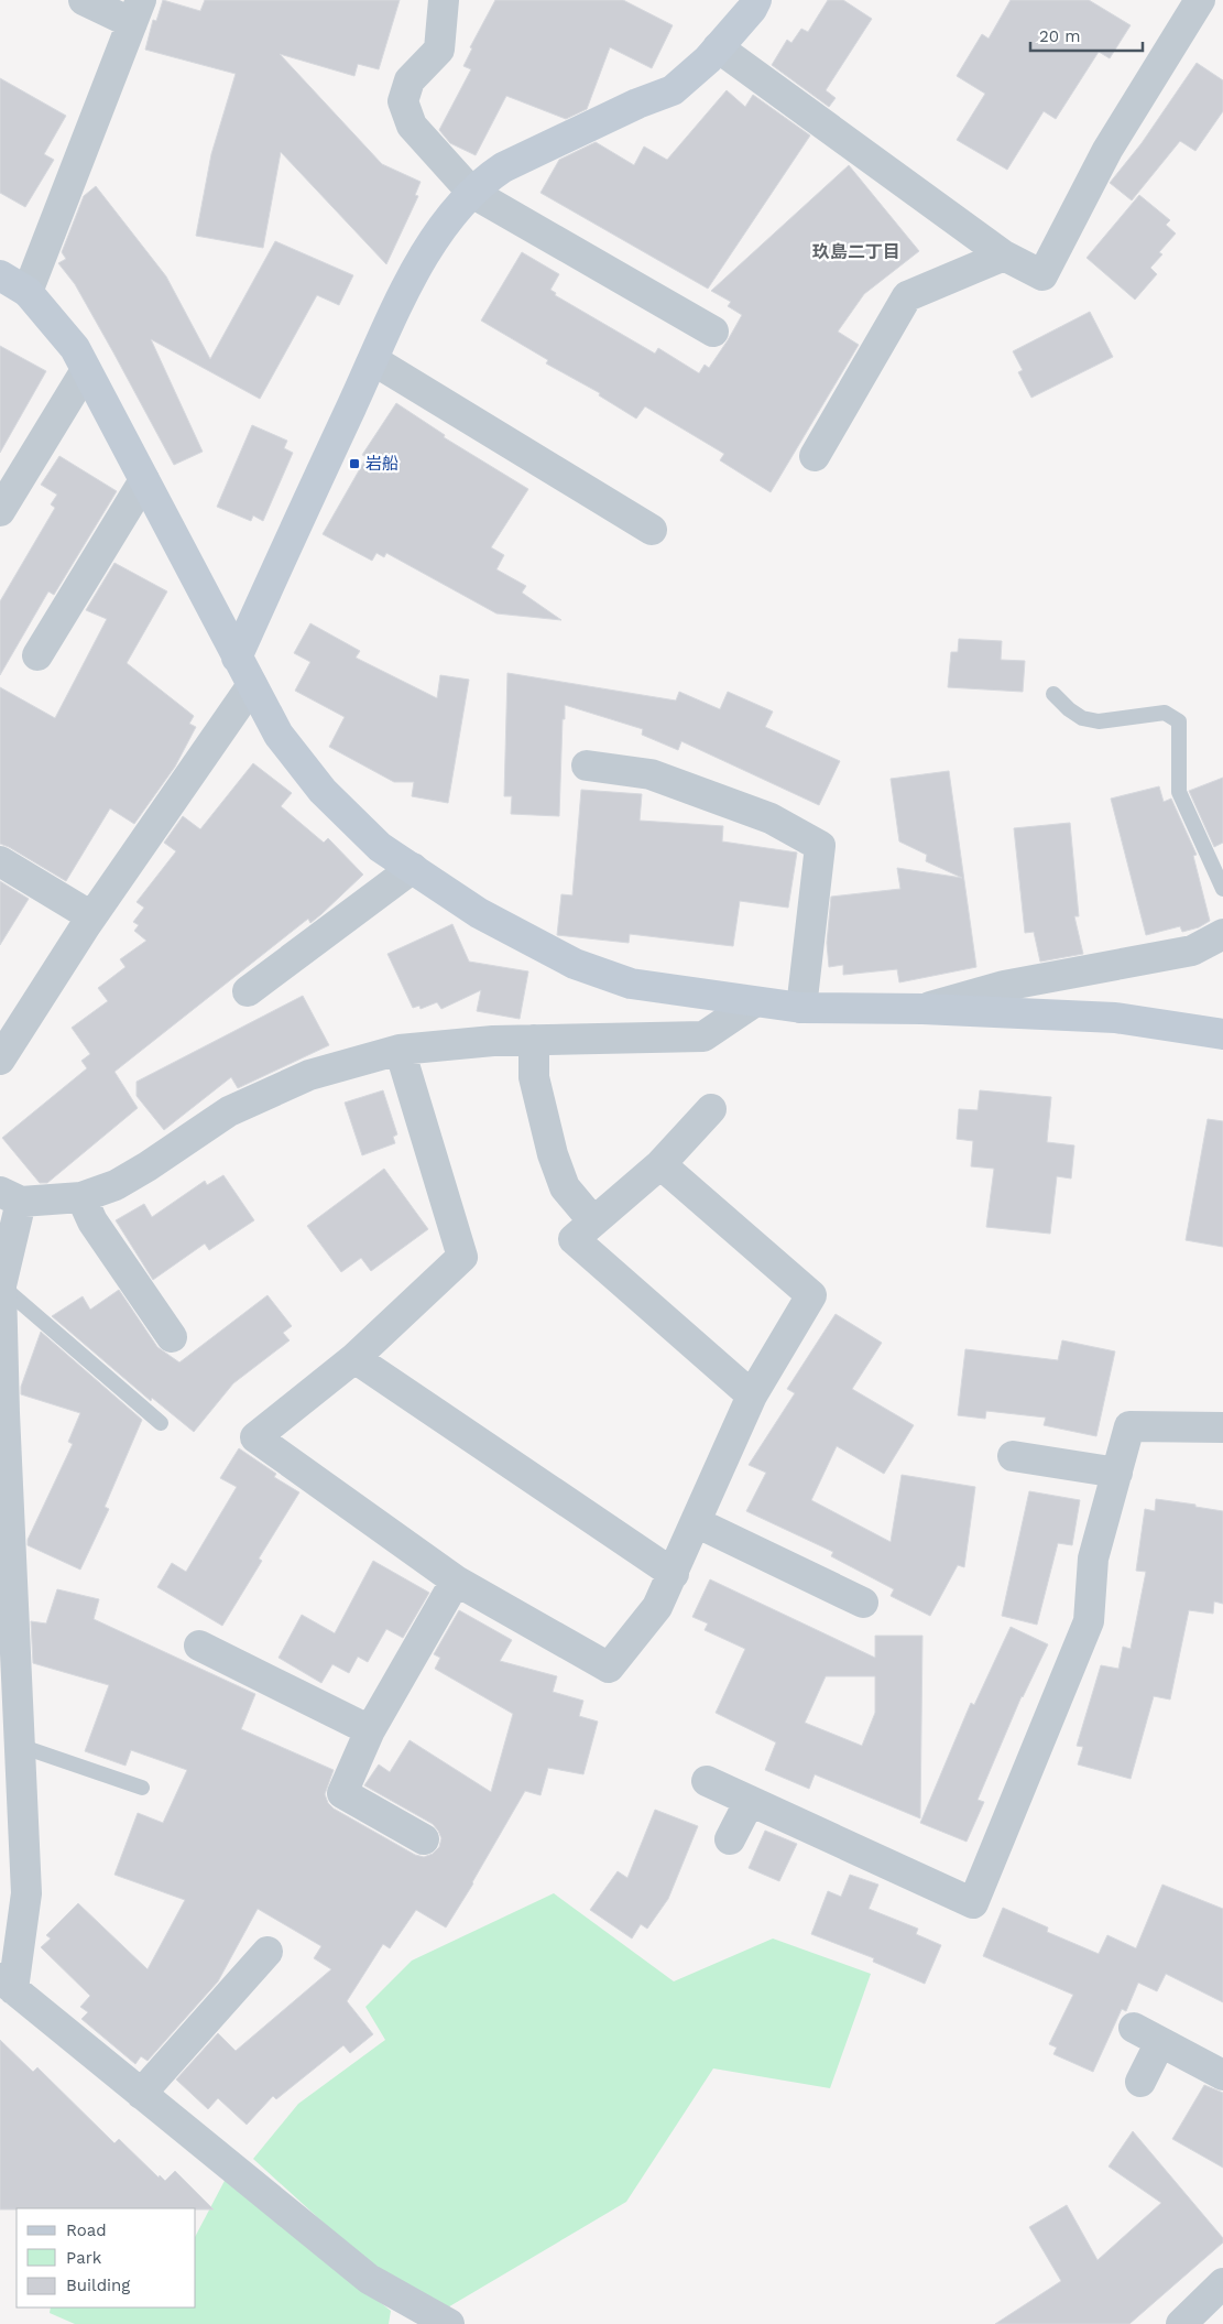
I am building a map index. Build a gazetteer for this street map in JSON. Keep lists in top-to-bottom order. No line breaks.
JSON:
{"districts":["玖島二丁目"],"places":{"transit":["岩船"]},"legend":["Road","Park","Building"],"scale_bar":"20 m"}
